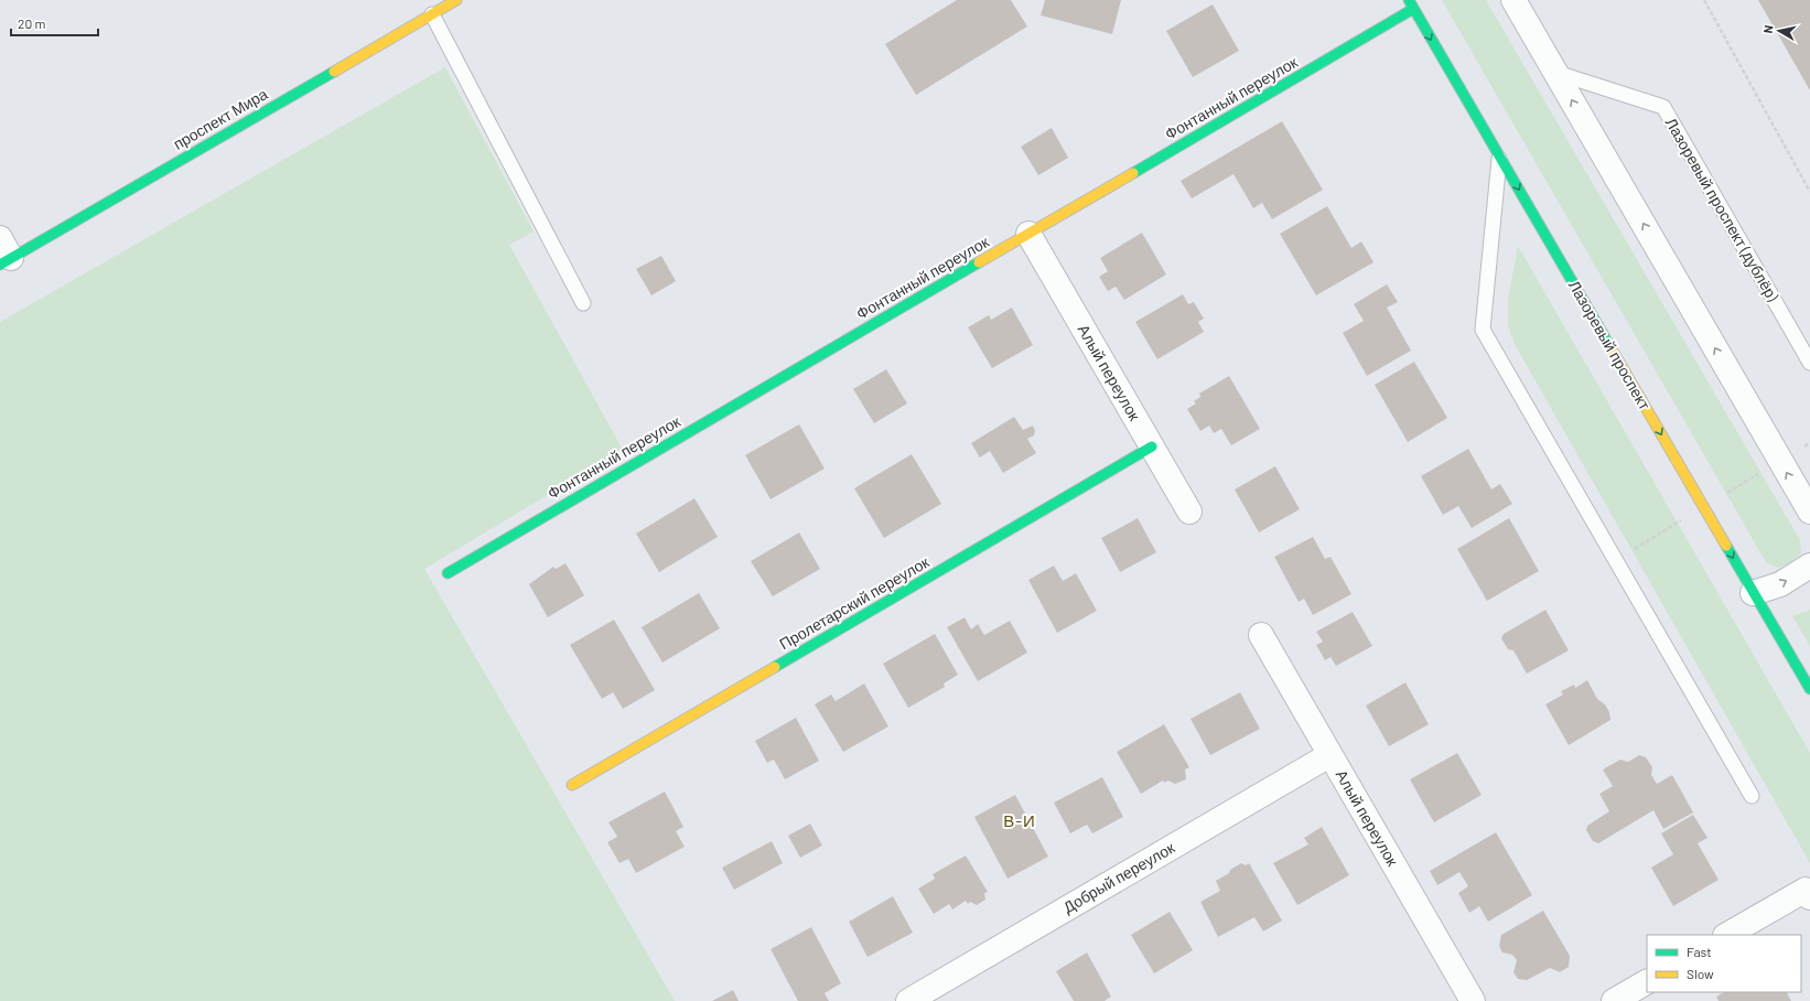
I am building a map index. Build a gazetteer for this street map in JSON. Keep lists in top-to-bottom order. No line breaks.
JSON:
{"streets":{"street":["Фонтанный переулок","проспект Мира","Лазоревый проспект","Алый переулок","Пролетарский переулок","Добрый переулок"],"lane":["Лазоревый проспект (дублёр)"]},"crossings":[["Фонтанный переулок","Лазоревый проспект"],["Фонтанный переулок","Алый переулок"],["Алый переулок","Пролетарский переулок"],["Алый переулок","Добрый переулок"]],"one_way":["Лазоревый проспект"],"districts":["В-И"],"legend":["Fast","Slow"],"scale_bar":"20 m","north":"left"}
